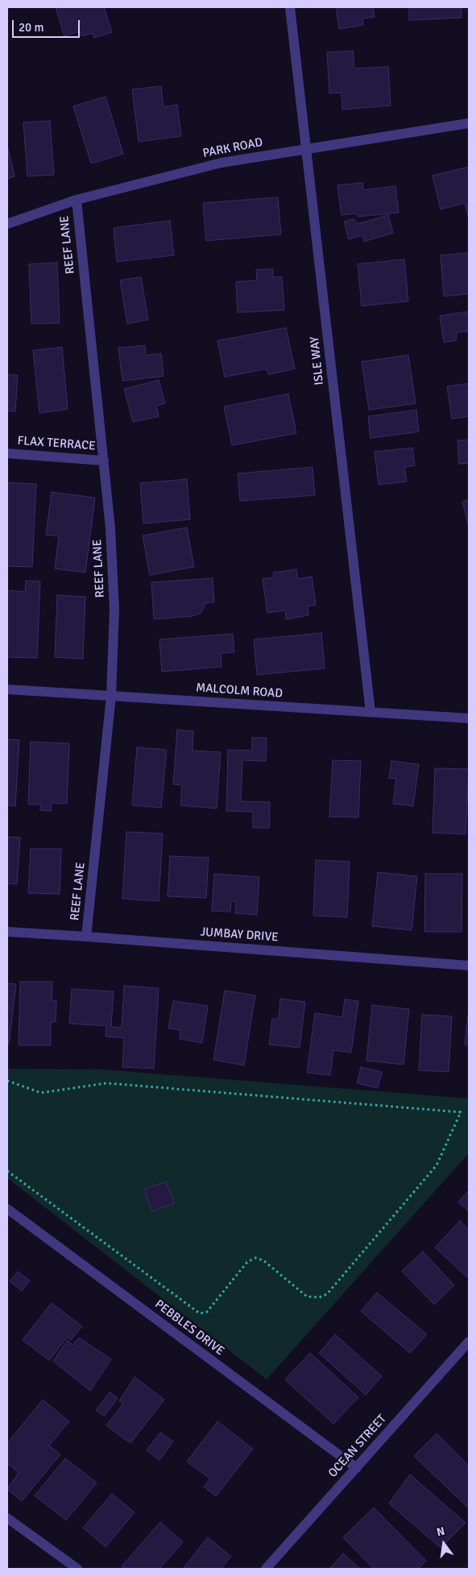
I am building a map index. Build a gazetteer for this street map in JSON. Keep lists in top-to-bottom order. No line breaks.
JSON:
{"streets":{"street":["PARK ROAD","REEF LANE","ISLE WAY","FLAX TERRACE","MALCOLM ROAD","JUMBAY DRIVE","PEBBLES DRIVE","OCEAN STREET"]},"crossings":[["PARK ROAD","REEF LANE"],["PARK ROAD","ISLE WAY"],["REEF LANE","FLAX TERRACE"],["REEF LANE","MALCOLM ROAD"],["REEF LANE","JUMBAY DRIVE"],["ISLE WAY","MALCOLM ROAD"],["PEBBLES DRIVE","OCEAN STREET"]],"scale_bar":"20 m","north":"top"}
